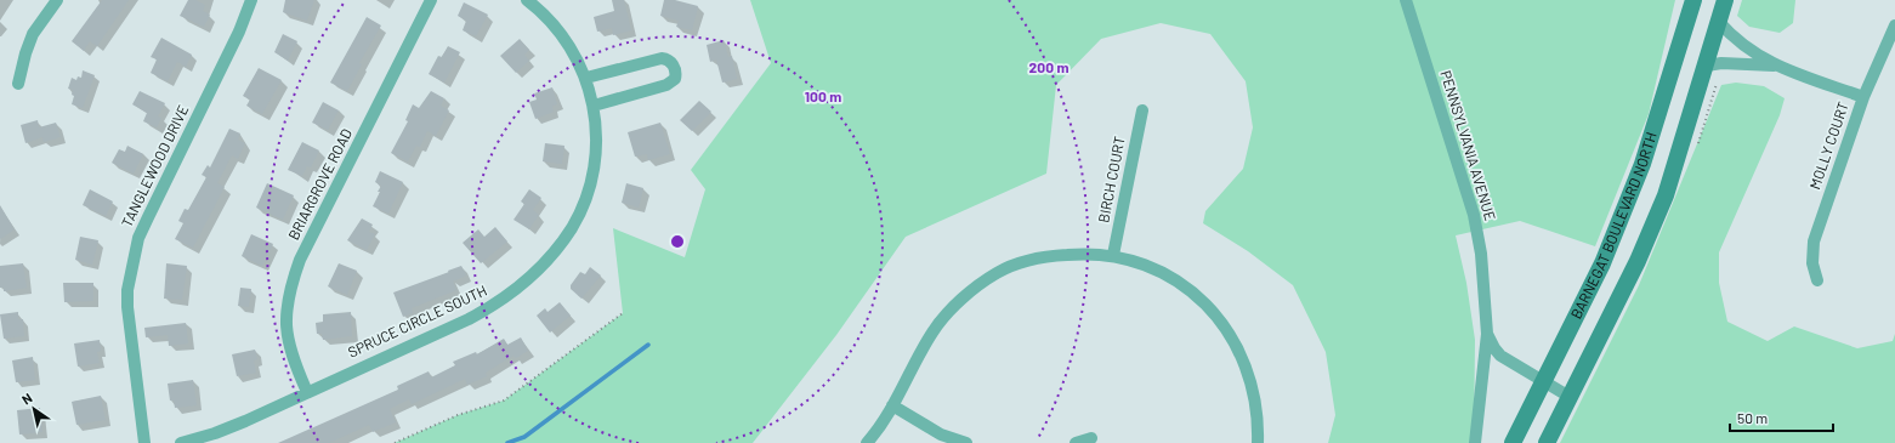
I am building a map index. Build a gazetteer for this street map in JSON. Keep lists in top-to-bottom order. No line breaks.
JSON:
{"streets":{"street":["PENNSYLVANIA AVENUE","MOLLY COURT","TANGLEWOOD DRIVE","BIRCH COURT","BRIARGROVE ROAD","BARNEGAT BOULEVARD NORTH","SPRUCE CIRCLE SOUTH"]},"crossings":[["PENNSYLVANIA AVENUE","BARNEGAT BOULEVARD NORTH"],["BRIARGROVE ROAD","SPRUCE CIRCLE SOUTH"]],"scale_bar":"50 m","north":"top left","rings":["200 m","100 m"]}
